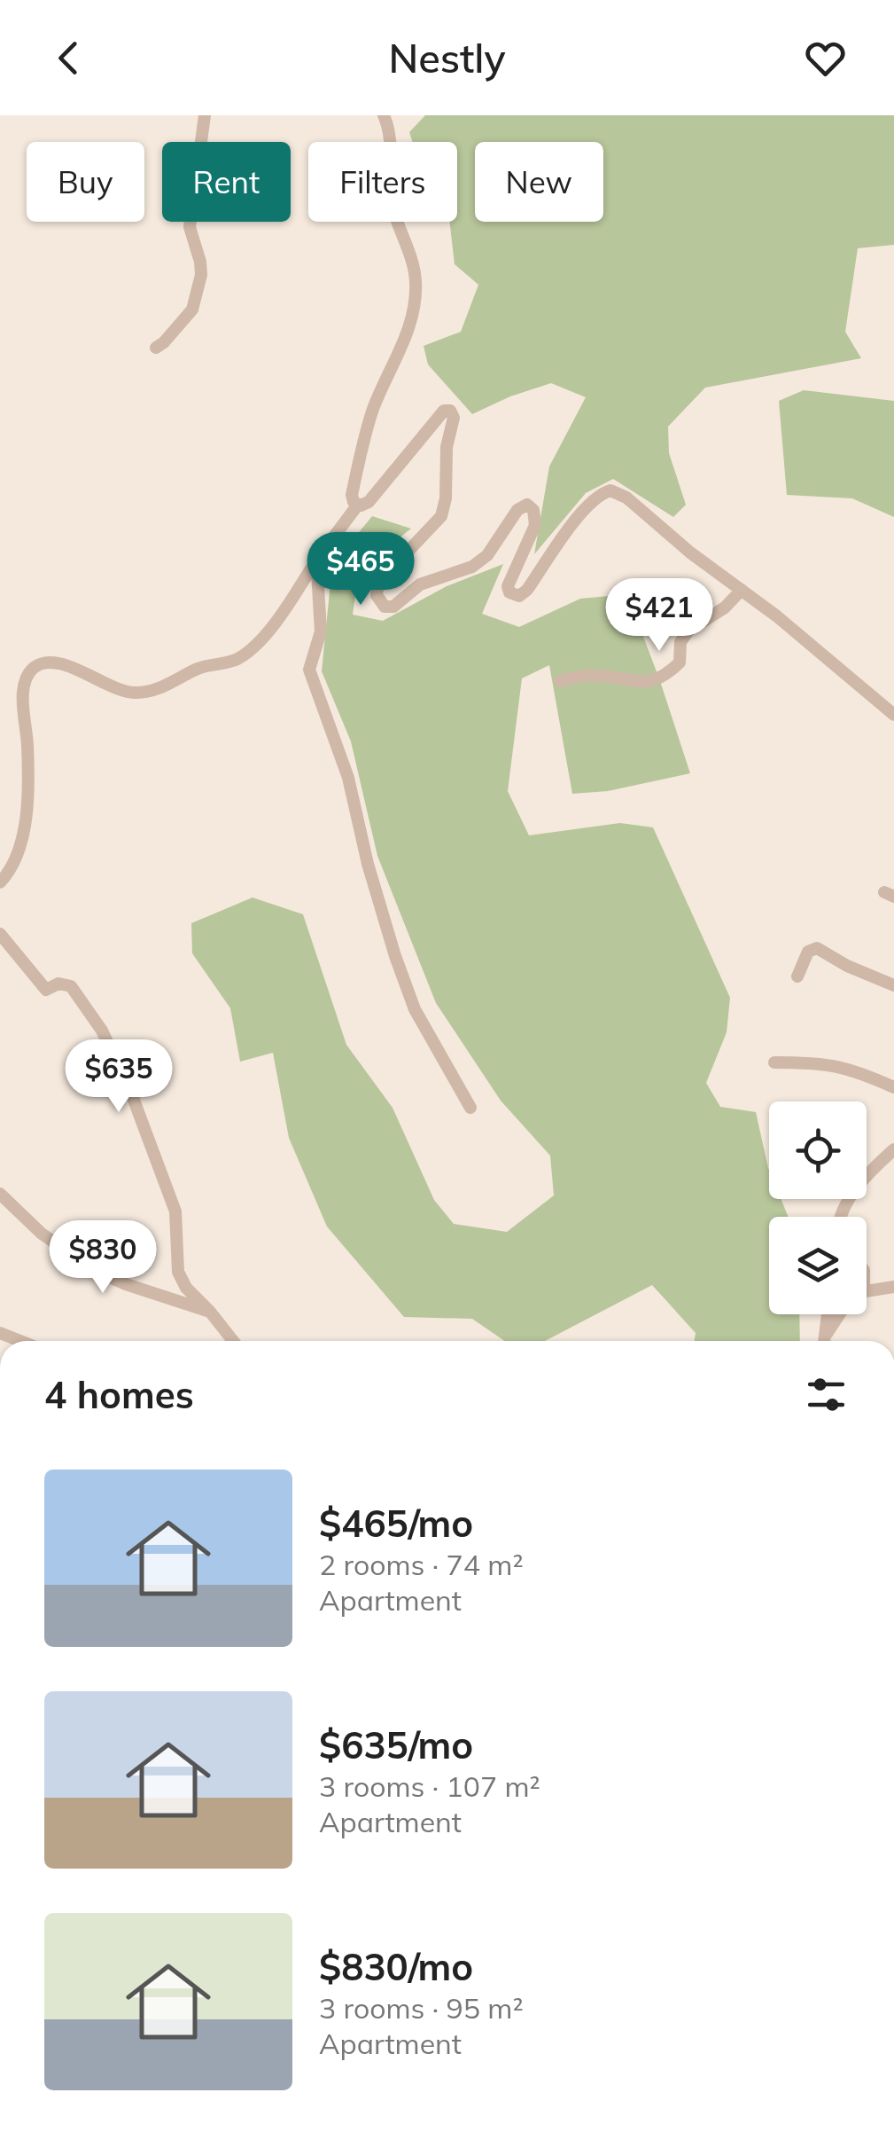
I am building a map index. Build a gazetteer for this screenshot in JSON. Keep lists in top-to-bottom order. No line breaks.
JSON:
{"page":{"header":"Nestly","chip":["Buy","Rent","Filters","New"],"price":["$465","$421","$635","$830"],"heading":"4 homes","list":[{"name":"$465/mo","note":"2 rooms · 74 m² · Apartment"},{"name":"$635/mo","note":"3 rooms · 107 m² · Apartment"},{"name":"$830/mo","note":"3 rooms · 95 m² · Apartment"}]}}
